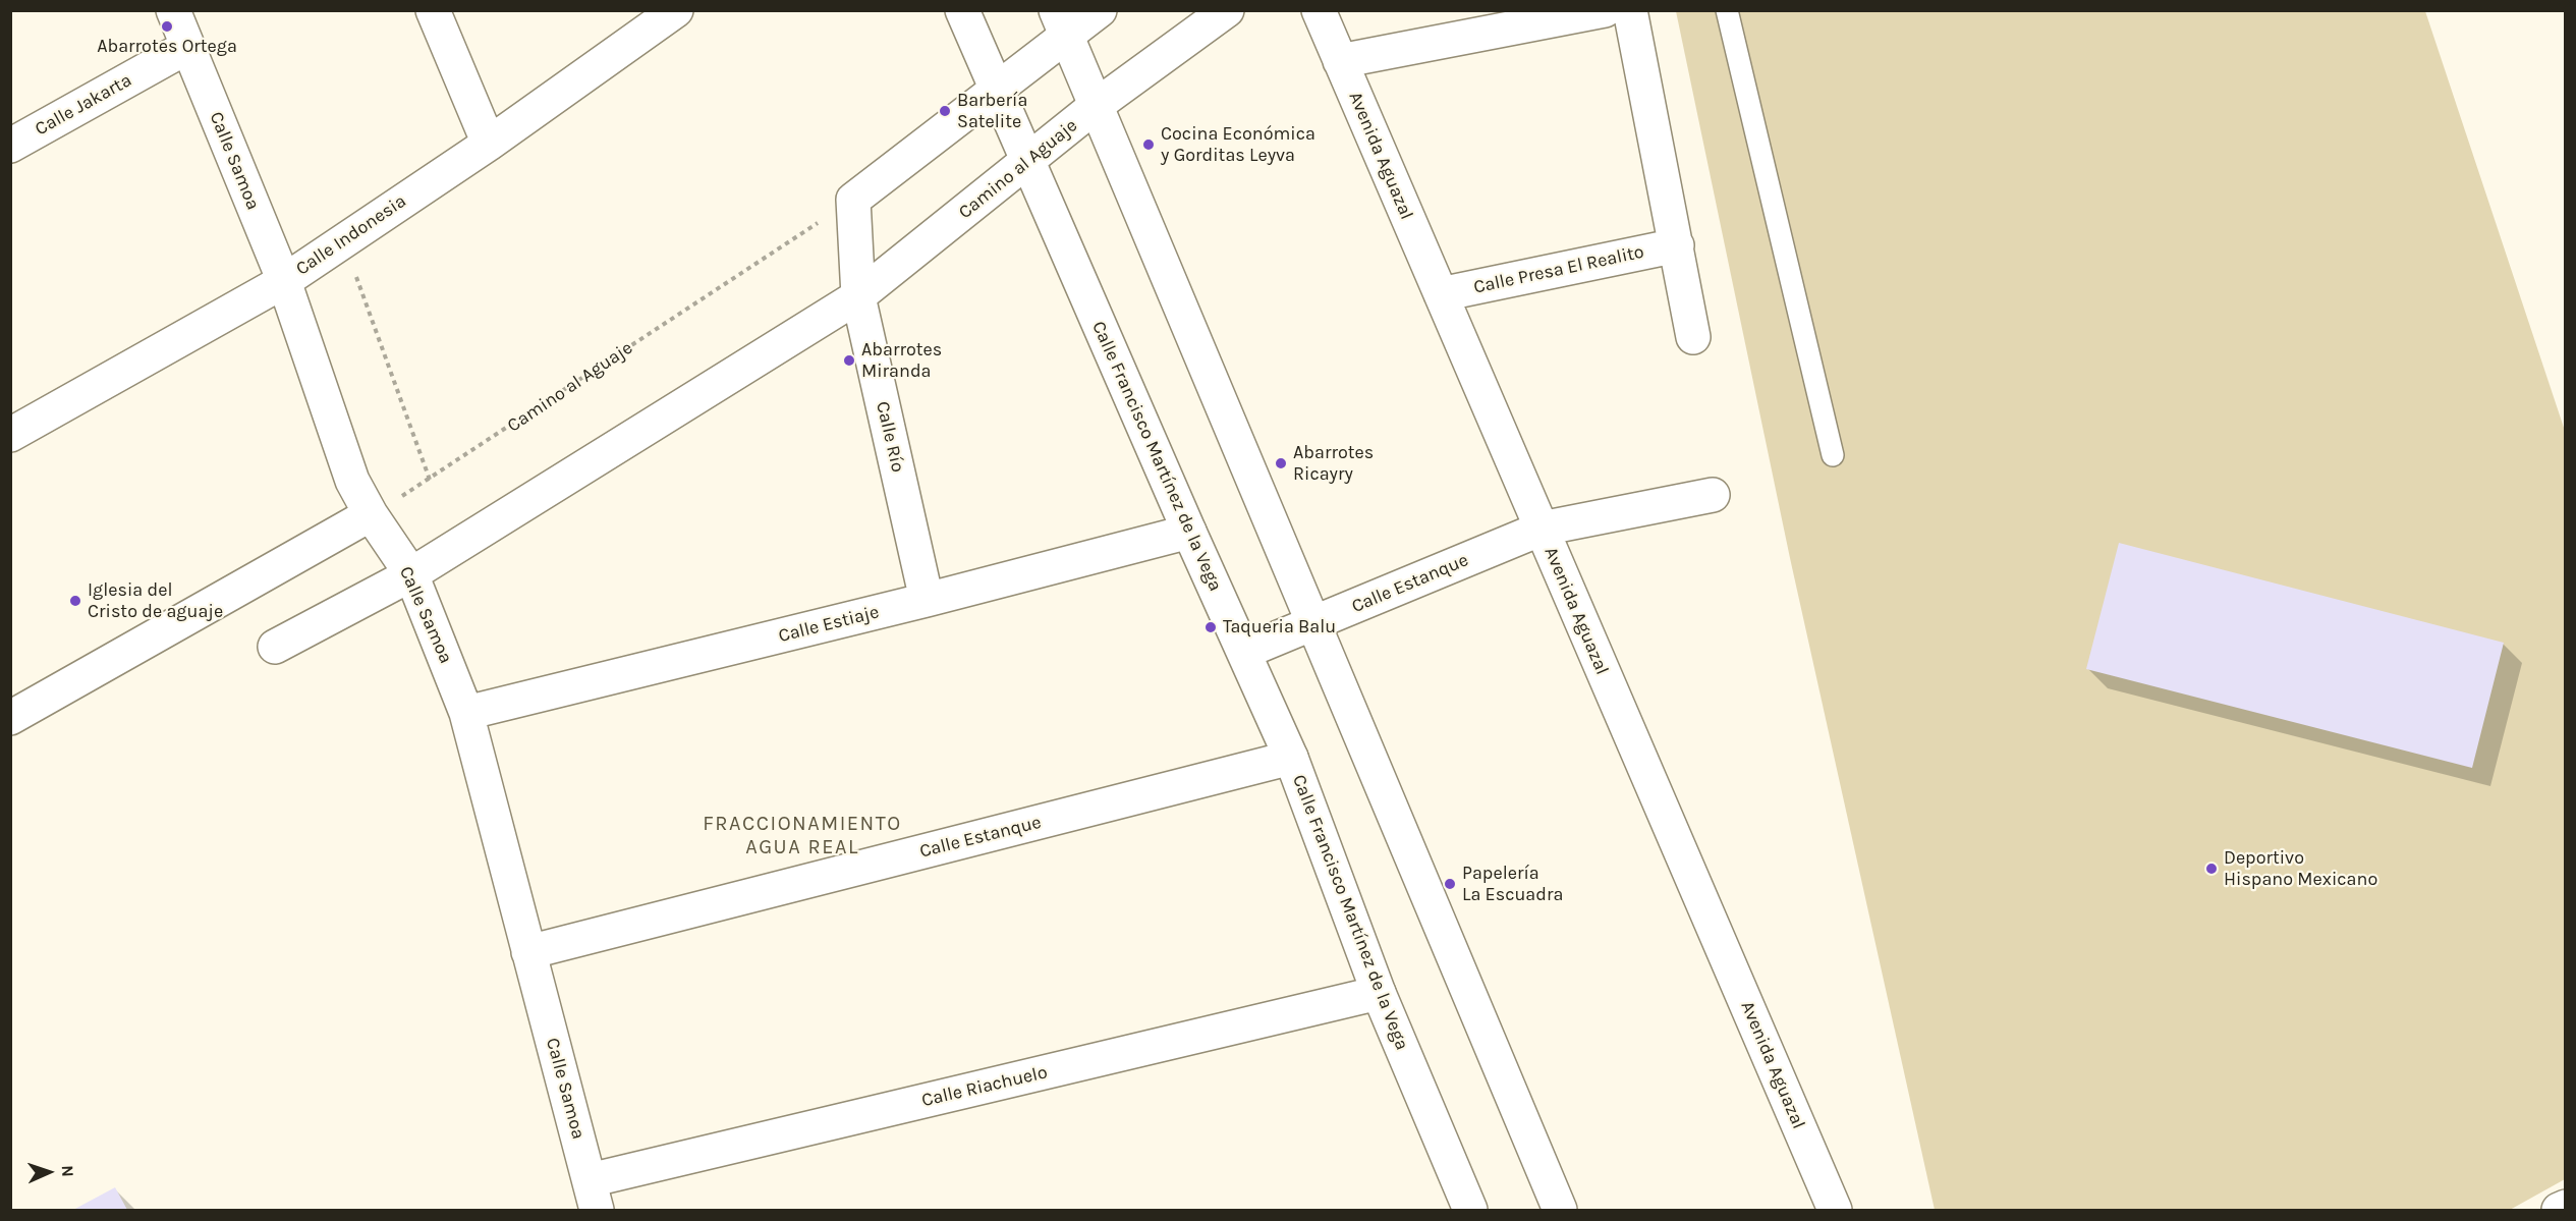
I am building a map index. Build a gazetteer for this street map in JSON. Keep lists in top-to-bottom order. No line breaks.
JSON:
{"streets":{"street":["Calle Jakarta","Avenida Aguazal","Calle Samoa","Camino al Aguaje","Calle Indonesia","Calle Presa El Realito","Calle Río","Calle Francisco Martínez de la Vega","Calle Estanque","Calle Estiaje","Calle Riachuelo"]},"crossings":[["Calle Jakarta","Calle Samoa"],["Avenida Aguazal","Calle Presa El Realito"],["Avenida Aguazal","Calle Estanque"],["Calle Samoa","Camino al Aguaje"],["Calle Samoa","Calle Indonesia"],["Calle Samoa","Calle Estanque"],["Calle Samoa","Calle Estiaje"],["Calle Samoa","Calle Riachuelo"],["Camino al Aguaje","Calle Río"],["Camino al Aguaje","Calle Francisco Martínez de la Vega"],["Calle Río","Calle Estiaje"],["Calle Francisco Martínez de la Vega","Calle Estanque"],["Calle Francisco Martínez de la Vega","Calle Estiaje"],["Calle Francisco Martínez de la Vega","Calle Riachuelo"]],"districts":["FRACCIONAMIENTO AGUA REAL"],"places":["Abarrotes Ortega","Barbería Satelite","Cocina Económica y Gorditas Leyva","Abarrotes Miranda","Abarrotes Ricayry","Iglesia del Cristo de aguaje","Taqueria Balu","Deportivo Hispano Mexicano","Papelería La Escuadra"],"north":"right"}
